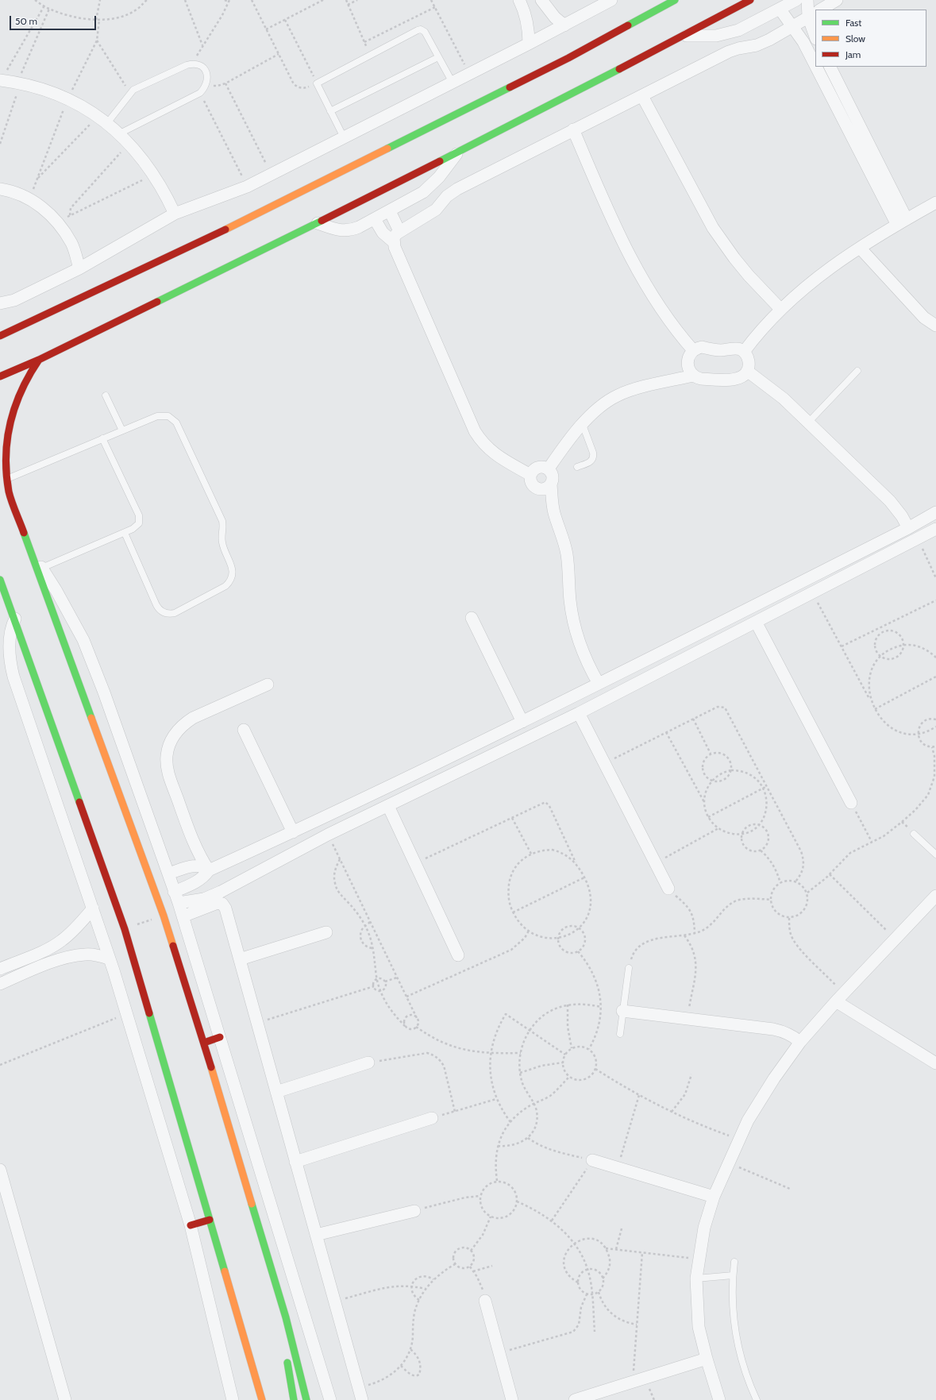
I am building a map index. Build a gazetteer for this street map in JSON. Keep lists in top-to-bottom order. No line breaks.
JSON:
{"legend":["Fast","Slow","Jam"],"scale_bar":"50 m"}
